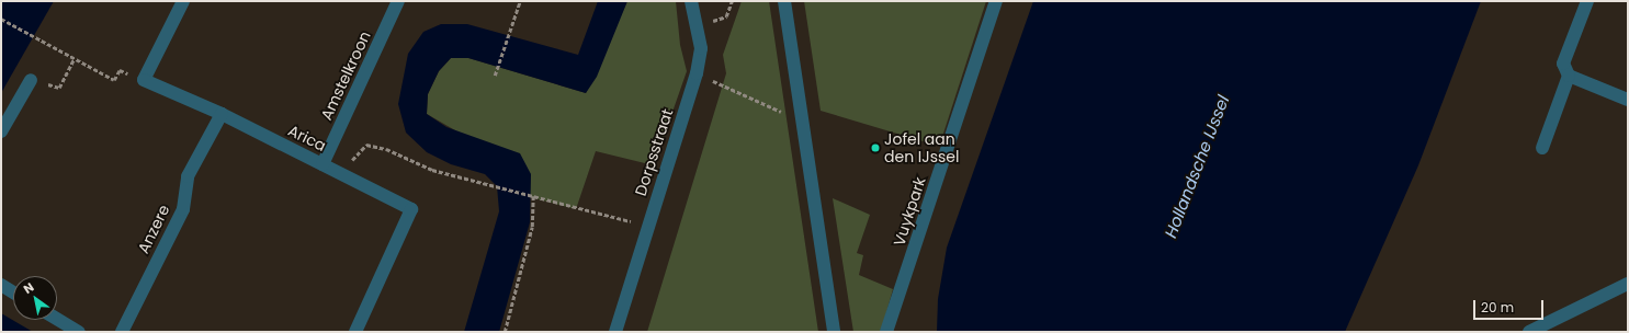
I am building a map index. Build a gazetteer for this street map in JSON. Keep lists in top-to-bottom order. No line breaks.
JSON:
{"streets":{"street":["Amstelkroon","Arica","Dorpsstraat","Vuykpark","Anzere"]},"crossings":[["Amstelkroon","Arica"],["Arica","Anzere"]],"water":["Hollandsche IJssel"],"places":["Jofel aan den IJssel"],"scale_bar":"20 m","north":"top left"}
